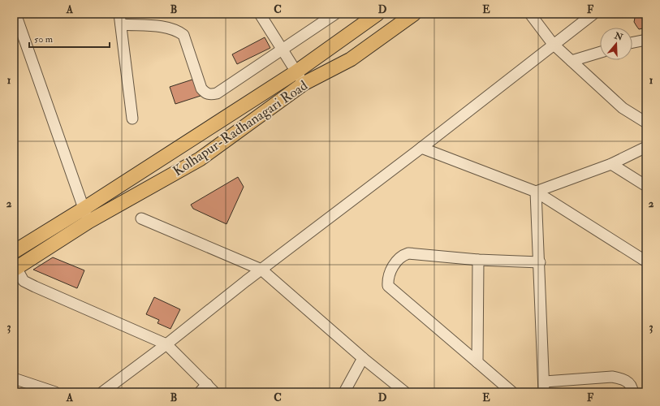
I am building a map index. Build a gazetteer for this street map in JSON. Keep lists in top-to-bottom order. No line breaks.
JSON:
{"streets":{"main road":["Kolhapur-Radhanagari Road"]},"scale_bar":"50 m","north":"top","grid":{"columns":["A","B","C","D","E","F"],"rows":["1","2","3"]}}
